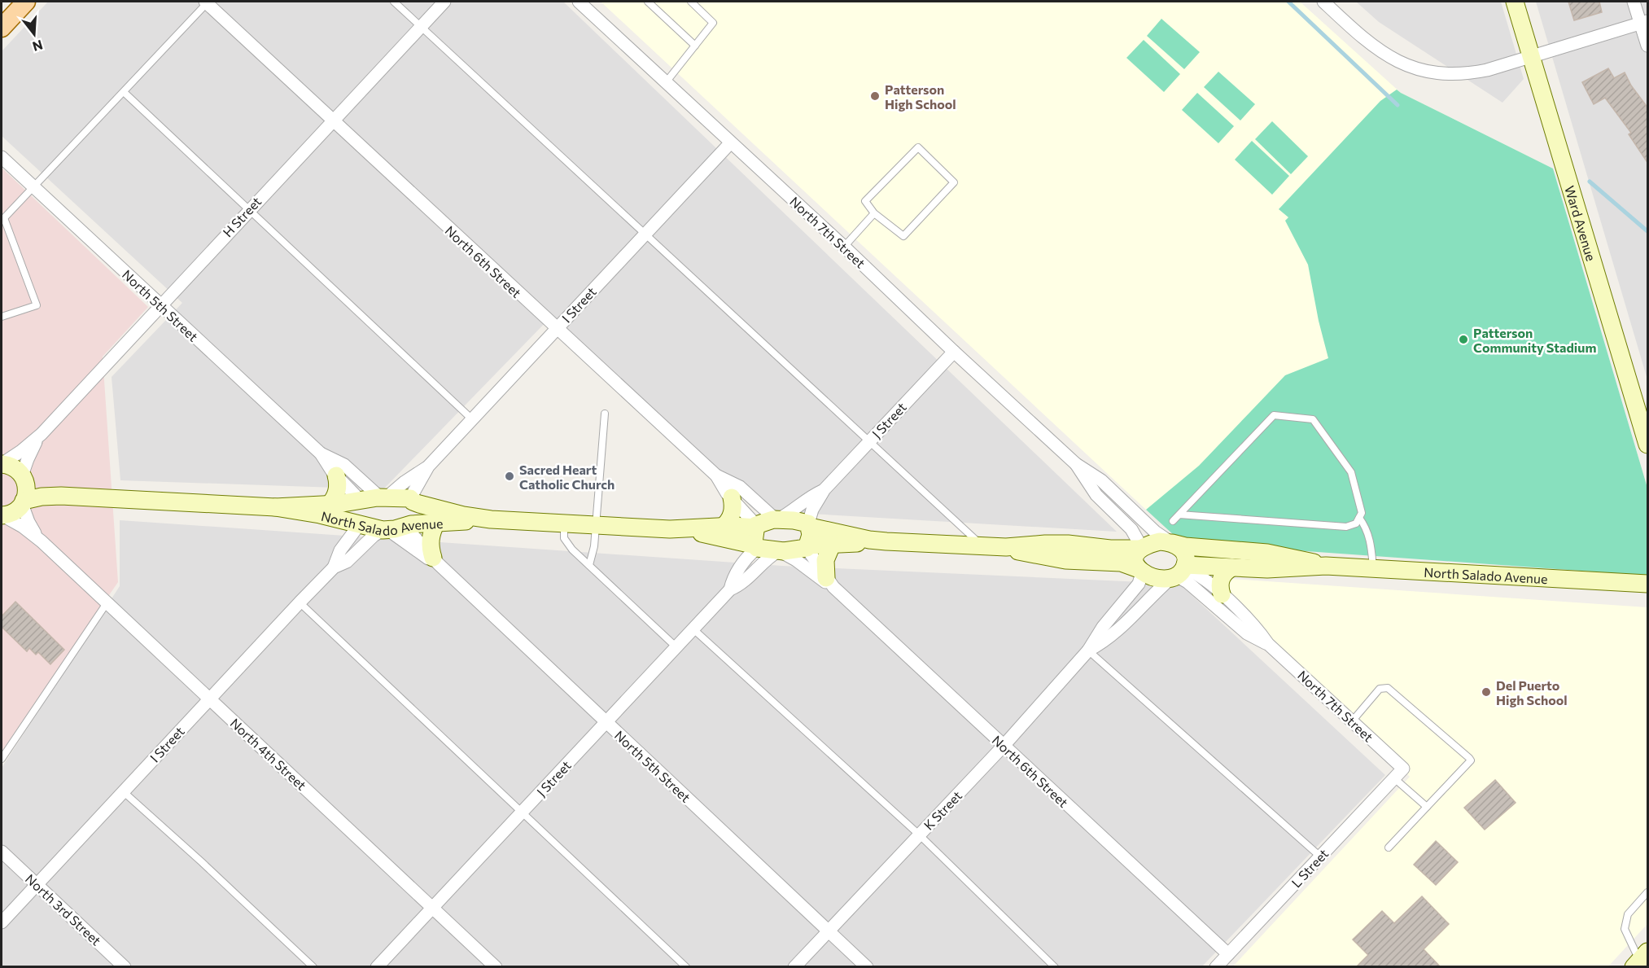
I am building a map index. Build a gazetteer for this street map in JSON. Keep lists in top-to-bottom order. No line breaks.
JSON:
{"streets":{"main road":["Ward Avenue","North Salado Avenue"],"street":["H Street","North 7th Street","North 6th Street","I Street","North 5th Street","J Street","North 4th Street","K Street","L Street","North 3rd Street"]},"crossings":[["H Street","North 6th Street"],["H Street","North 5th Street"],["H Street","North Salado Avenue"],["North 7th Street","I Street"],["North 7th Street","J Street"],["North 7th Street","North Salado Avenue"],["North 7th Street","K Street"],["North 7th Street","L Street"],["North 6th Street","I Street"],["North 6th Street","J Street"],["North 6th Street","North Salado Avenue"],["North 6th Street","K Street"],["North 6th Street","L Street"],["I Street","North 5th Street"],["I Street","North Salado Avenue"],["I Street","North 4th Street"],["I Street","North 3rd Street"],["North 5th Street","J Street"],["North 5th Street","North Salado Avenue"],["North 5th Street","K Street"],["J Street","North Salado Avenue"],["J Street","North 4th Street"],["North Salado Avenue","North 4th Street"],["North Salado Avenue","K Street"]],"places":["Patterson High School","Patterson Community Stadium","Sacred Heart Catholic Church","Del Puerto High School"],"north":"bottom"}
